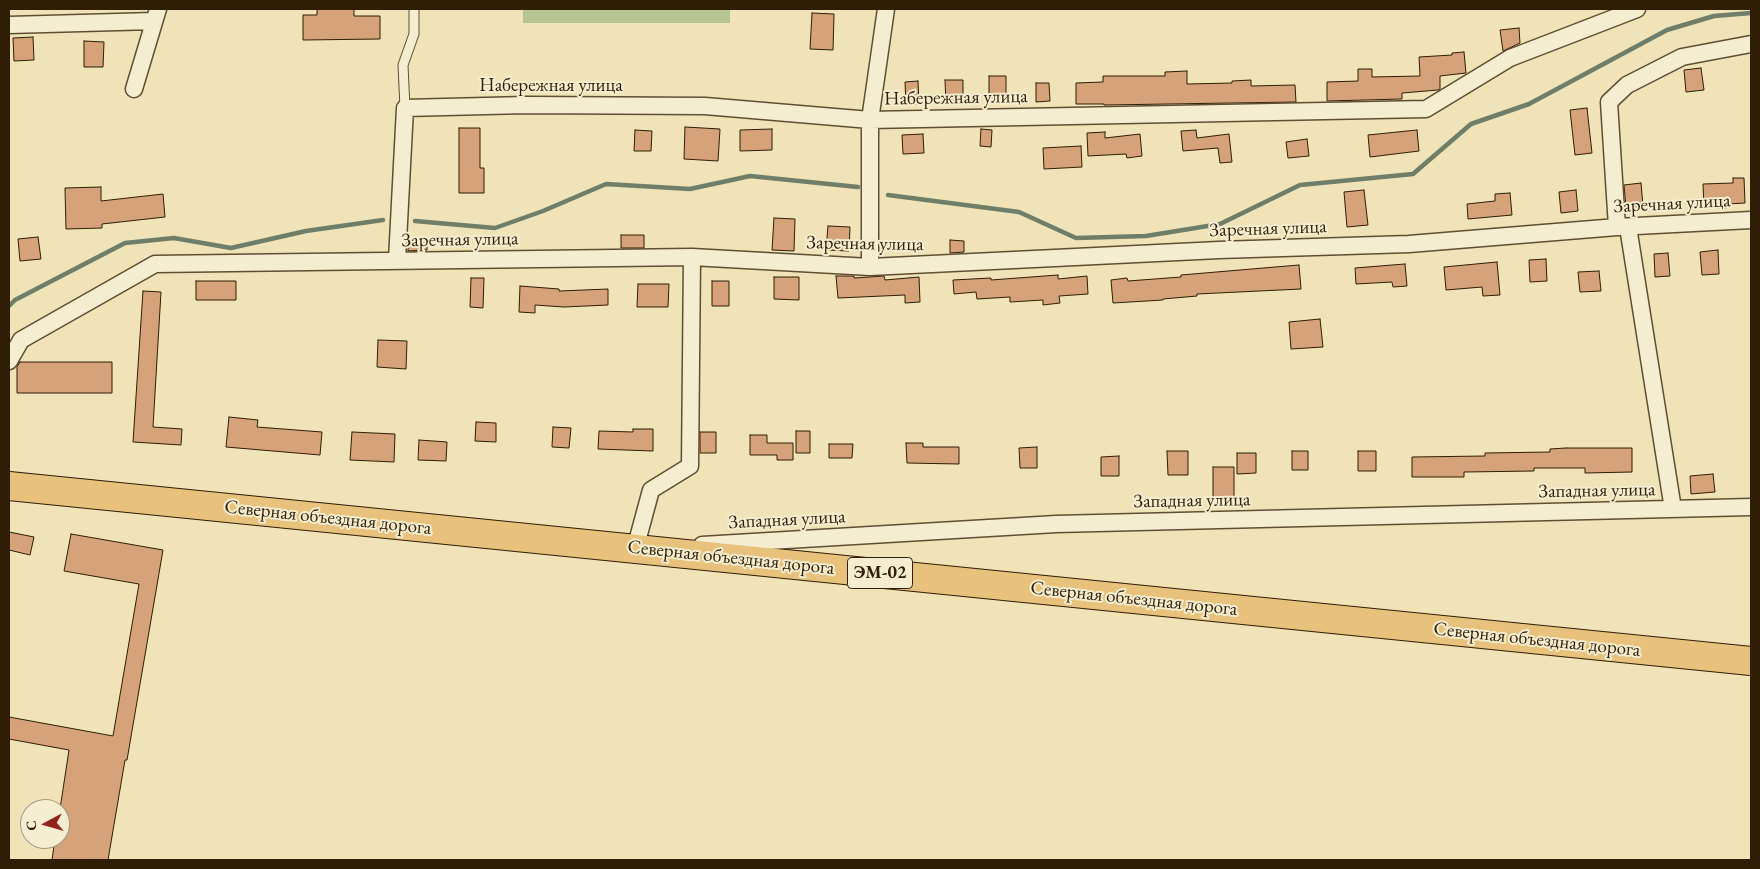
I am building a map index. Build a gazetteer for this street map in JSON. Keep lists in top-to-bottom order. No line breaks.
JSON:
{"streets":{"highway":["Северная объездная дорога","ЭМ-02"],"street":["Набережная улица","Заречная улица","Западная улица"]},"crossings":[["Западная улица","Северная объездная дорога"]],"north":"left"}
